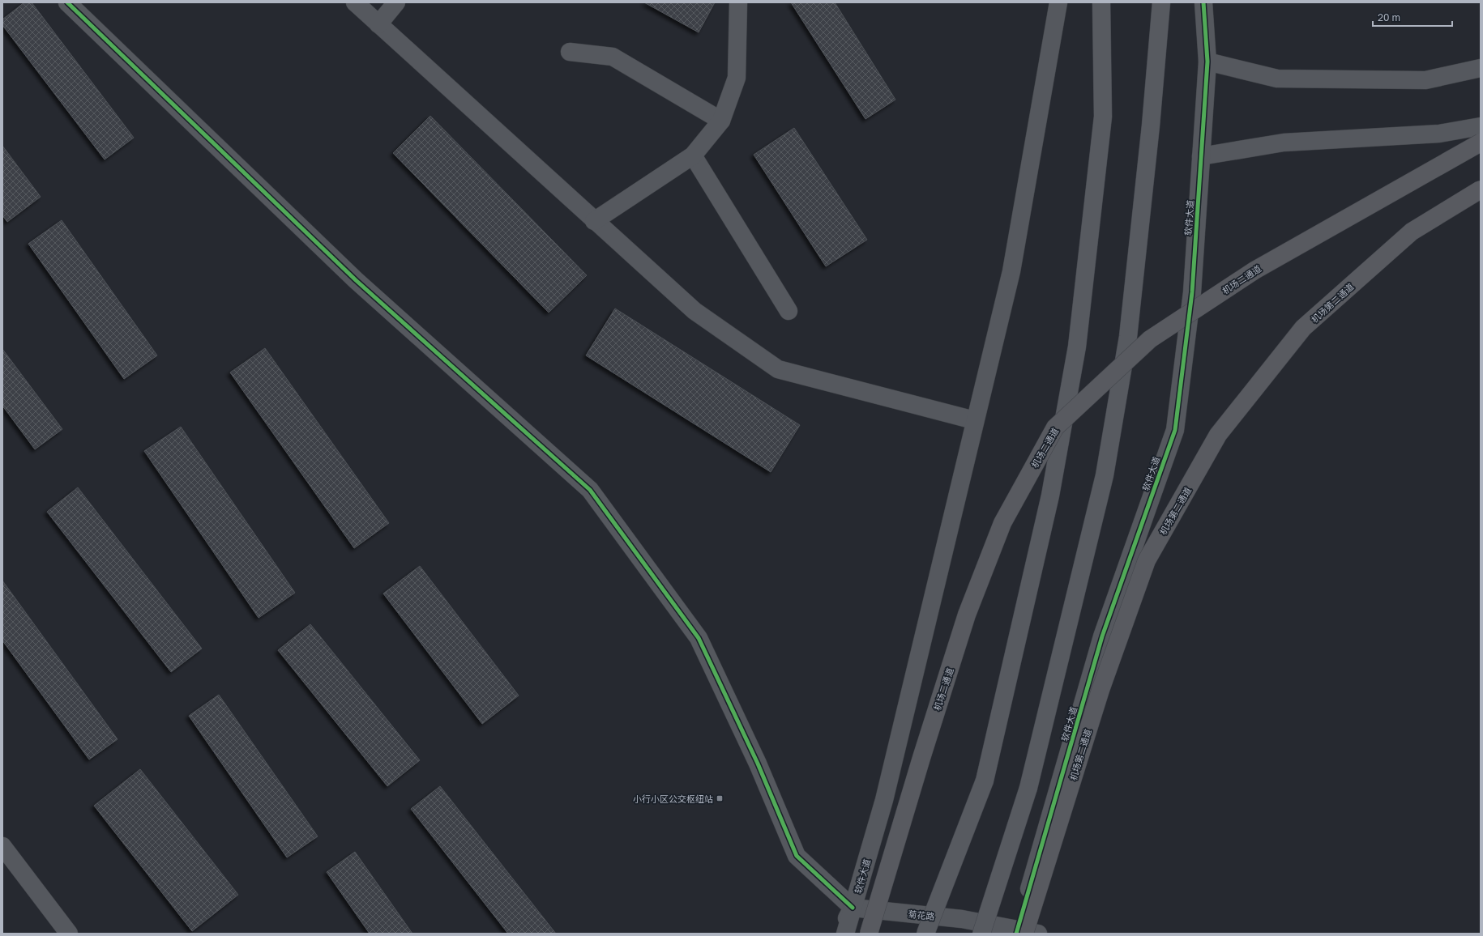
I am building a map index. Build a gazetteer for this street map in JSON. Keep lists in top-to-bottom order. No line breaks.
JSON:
{"streets":{"highway":["机场二通道","机场第二通道"],"street":["软件大道","菊花路"]},"crossings":[["软件大道","机场第二通道"],["软件大道","菊花路"],["机场第二通道","菊花路"]],"places":{"transit":["小行小区公交枢纽站"]},"scale_bar":"20 m"}
